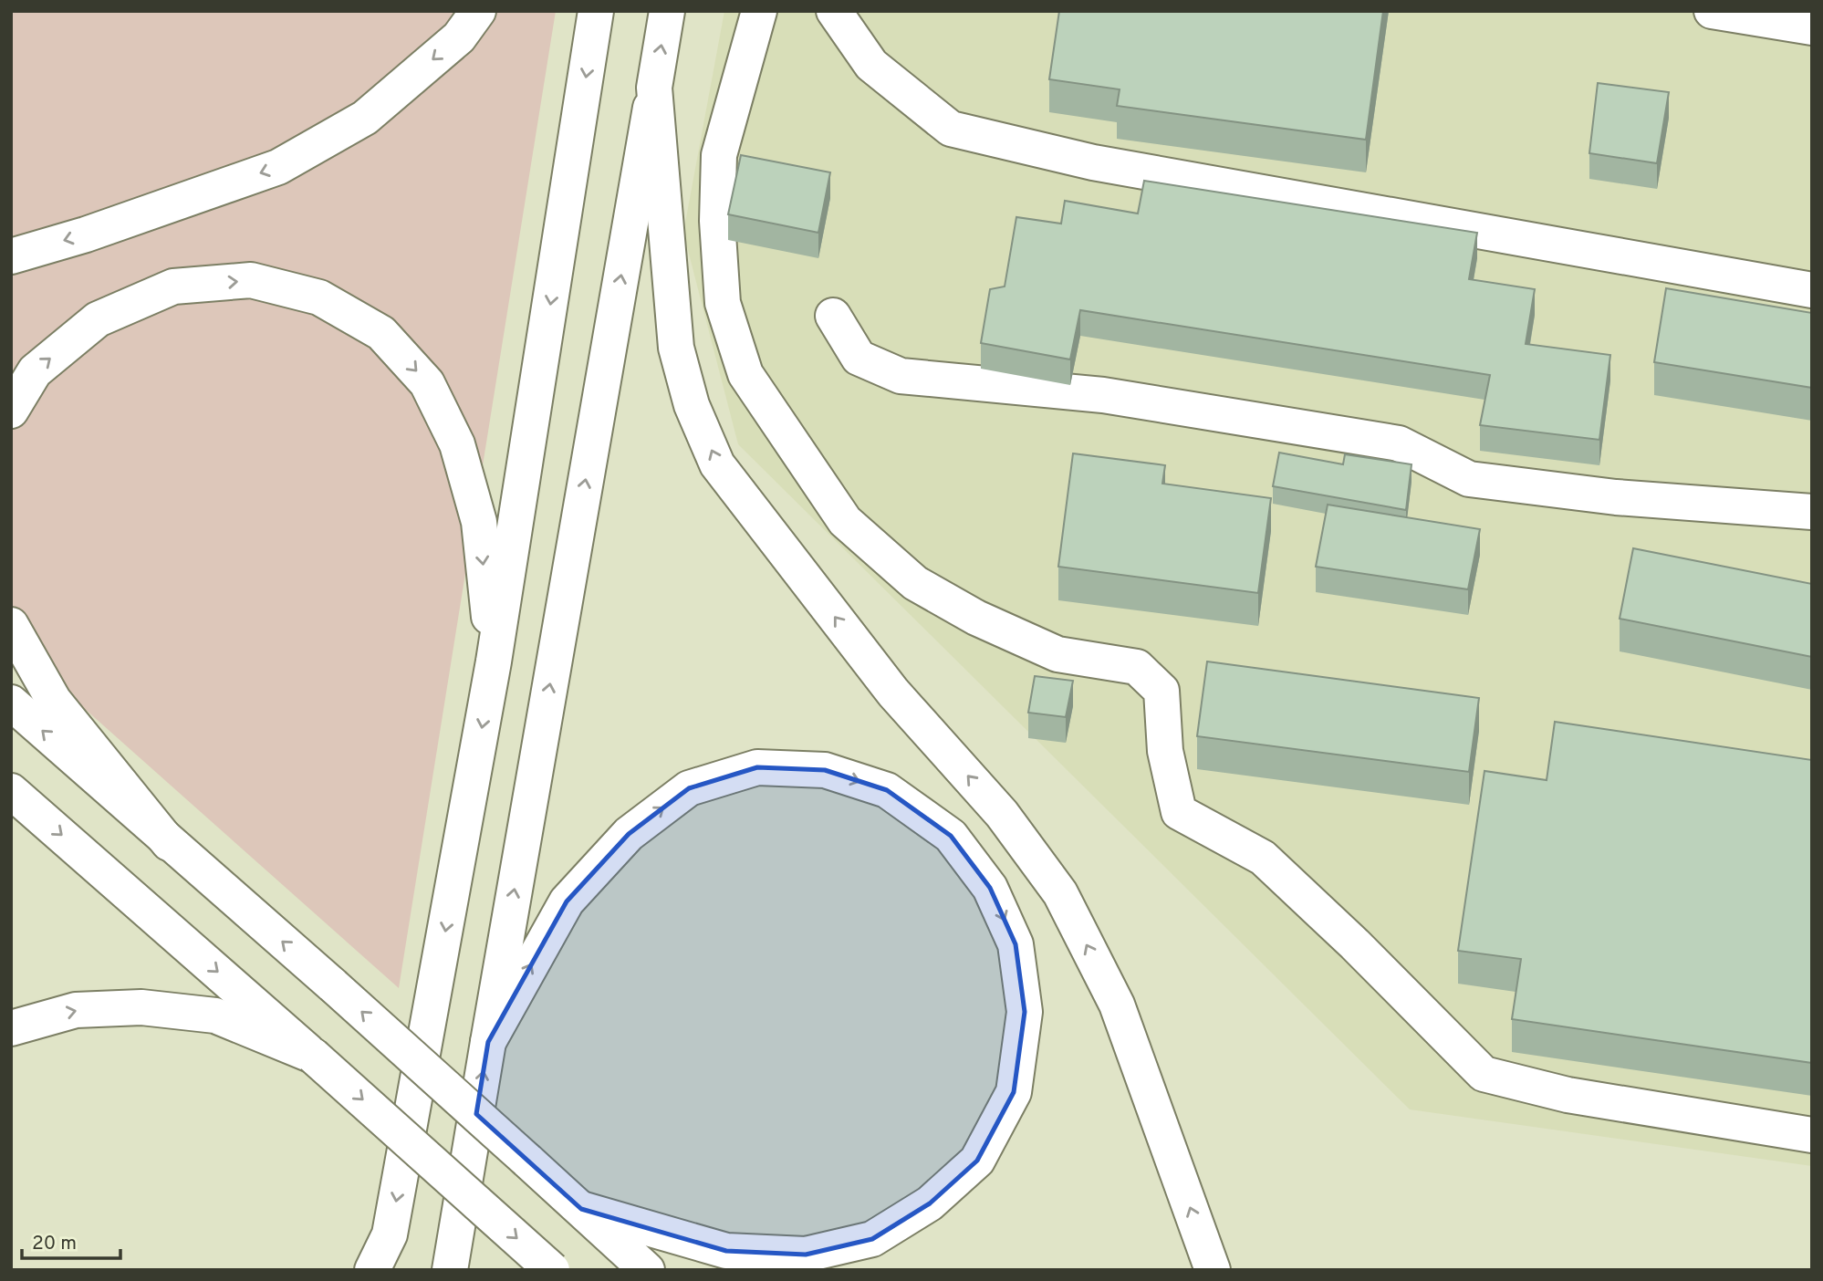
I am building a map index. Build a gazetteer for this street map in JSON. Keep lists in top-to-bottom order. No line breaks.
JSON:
{"scale_bar":"20 m"}
